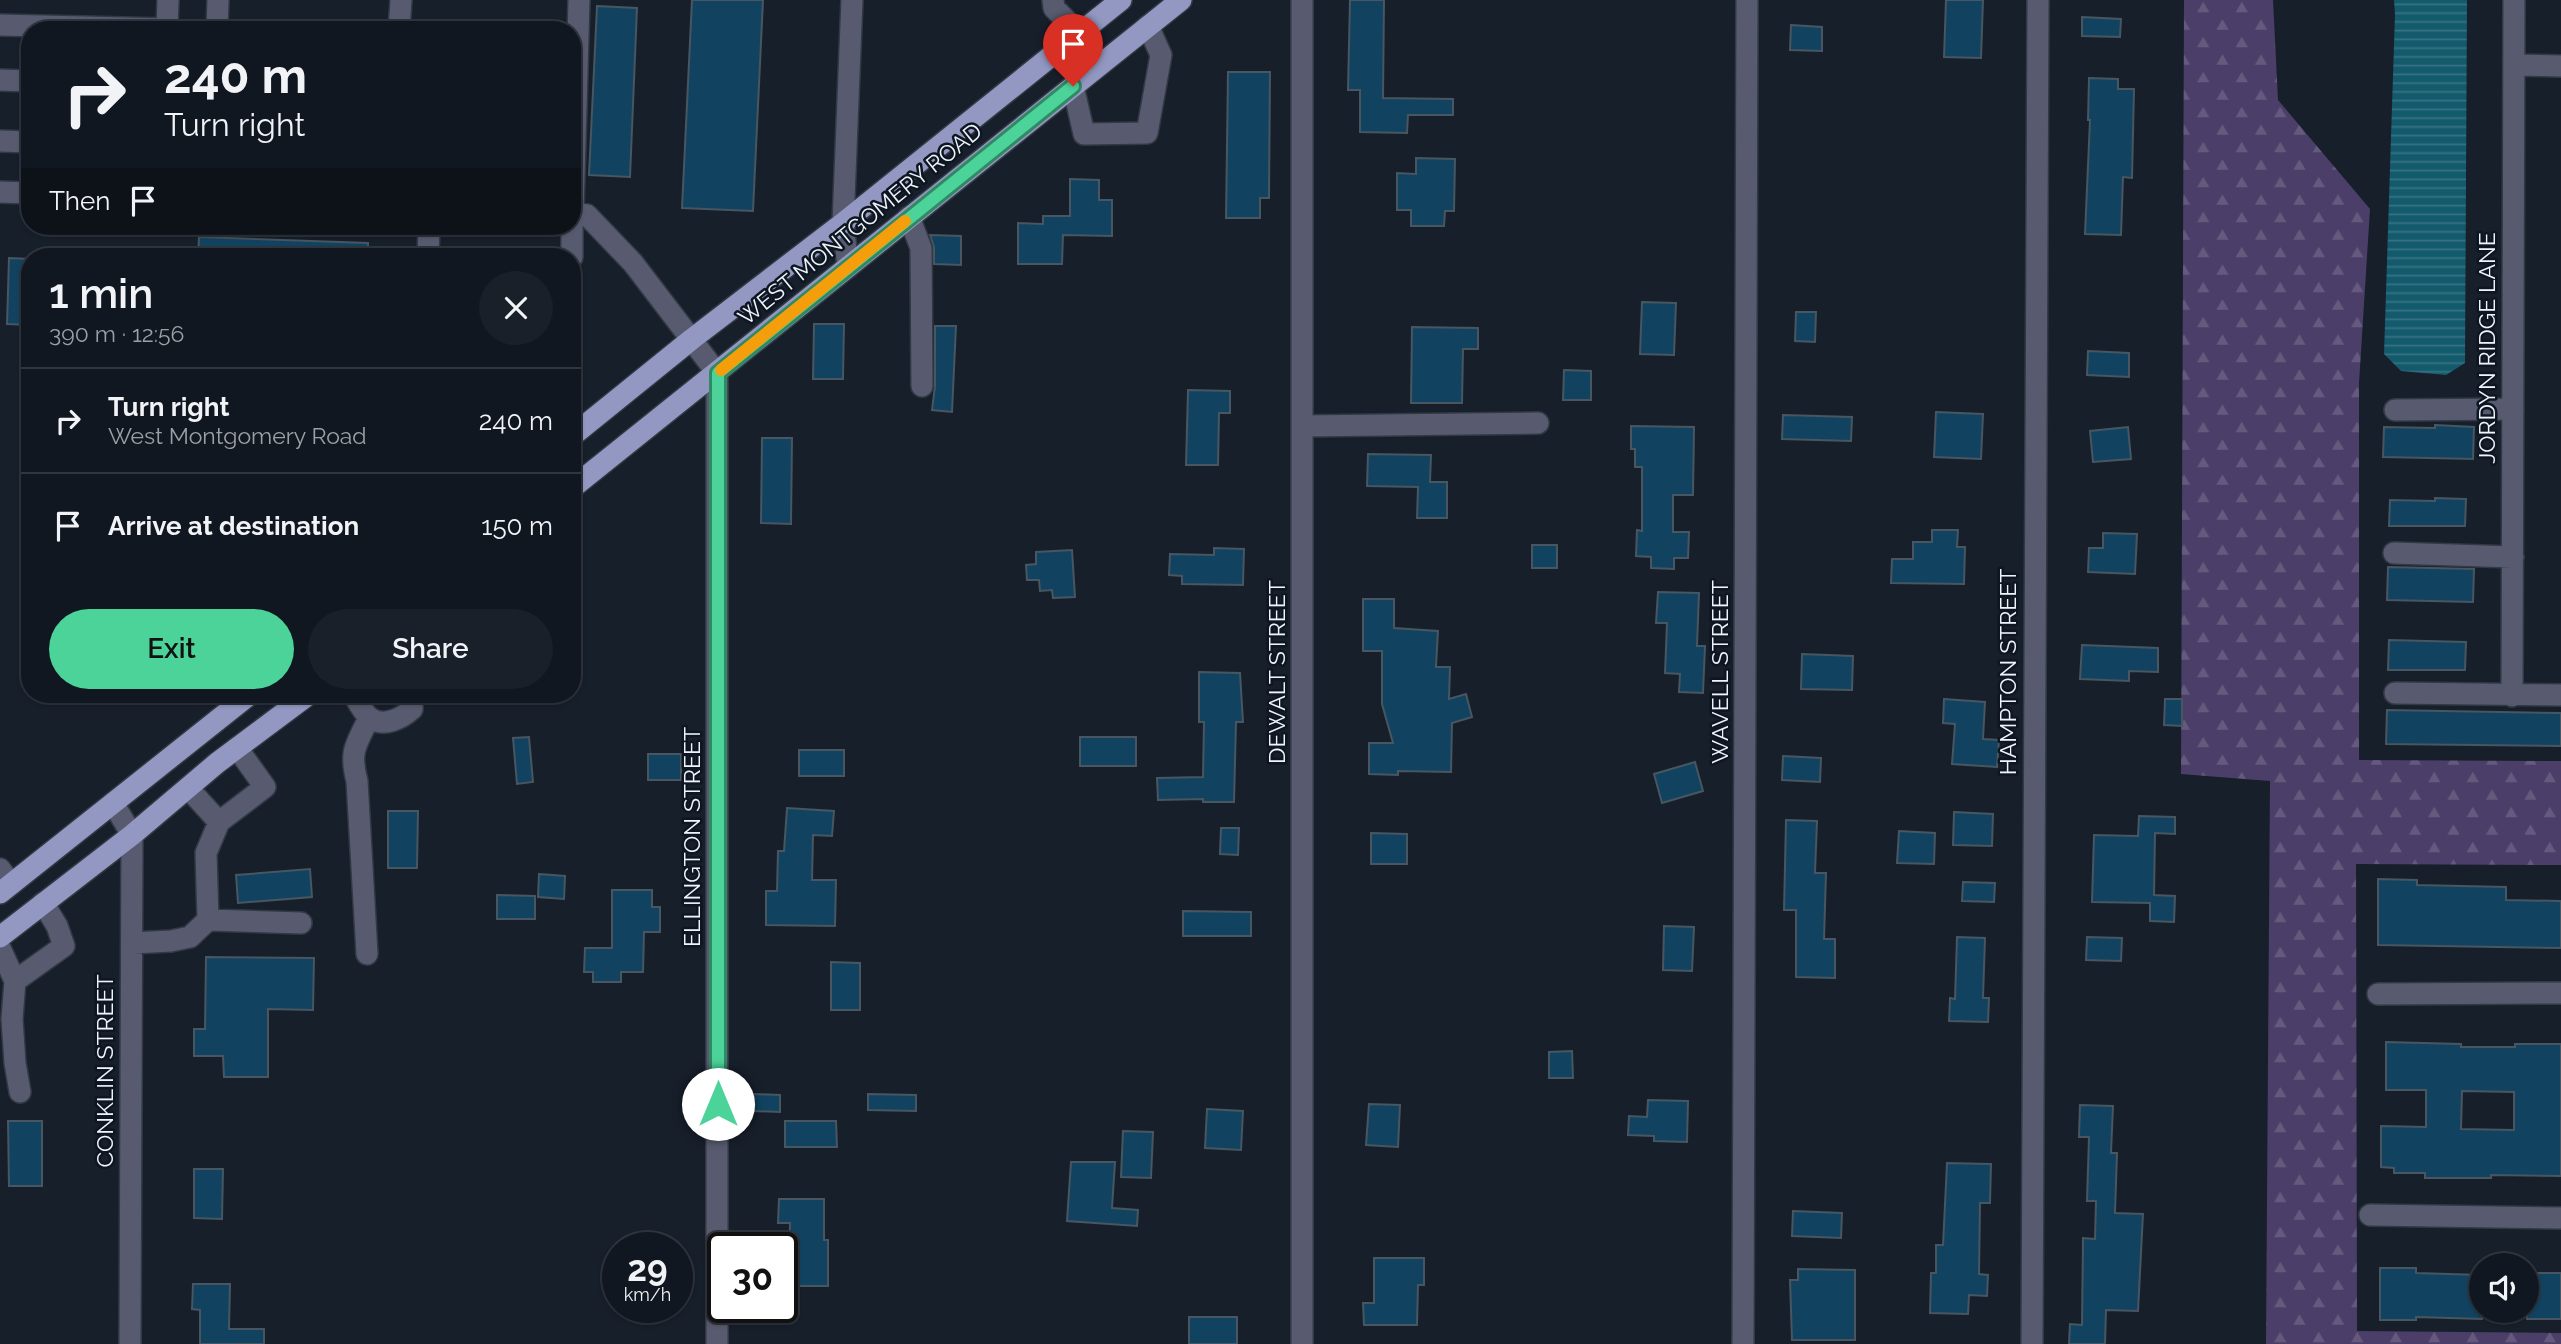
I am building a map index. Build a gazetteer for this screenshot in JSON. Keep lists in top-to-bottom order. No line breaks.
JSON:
{"streets":{"main road":["WEST MONTGOMERY ROAD"],"street":["JORDYN RIDGE LANE","DEWALT STREET","WAVELL STREET","HAMPTON STREET","ELLINGTON STREET","CONKLIN STREET"]},"crossings":[["WEST MONTGOMERY ROAD","ELLINGTON STREET"]],"page":{"turn":["240 m","Turn right"],"then":"Then","heading":["1 min","390 m · 12:56"],"list":[{"name":"Turn right","note":"West Montgomery Road","value":"240 m"},{"name":"Arrive at destination","value":"150 m"}],"buttons":["Exit","Share"],"speed":"29 km/h","limit":"30"}}
